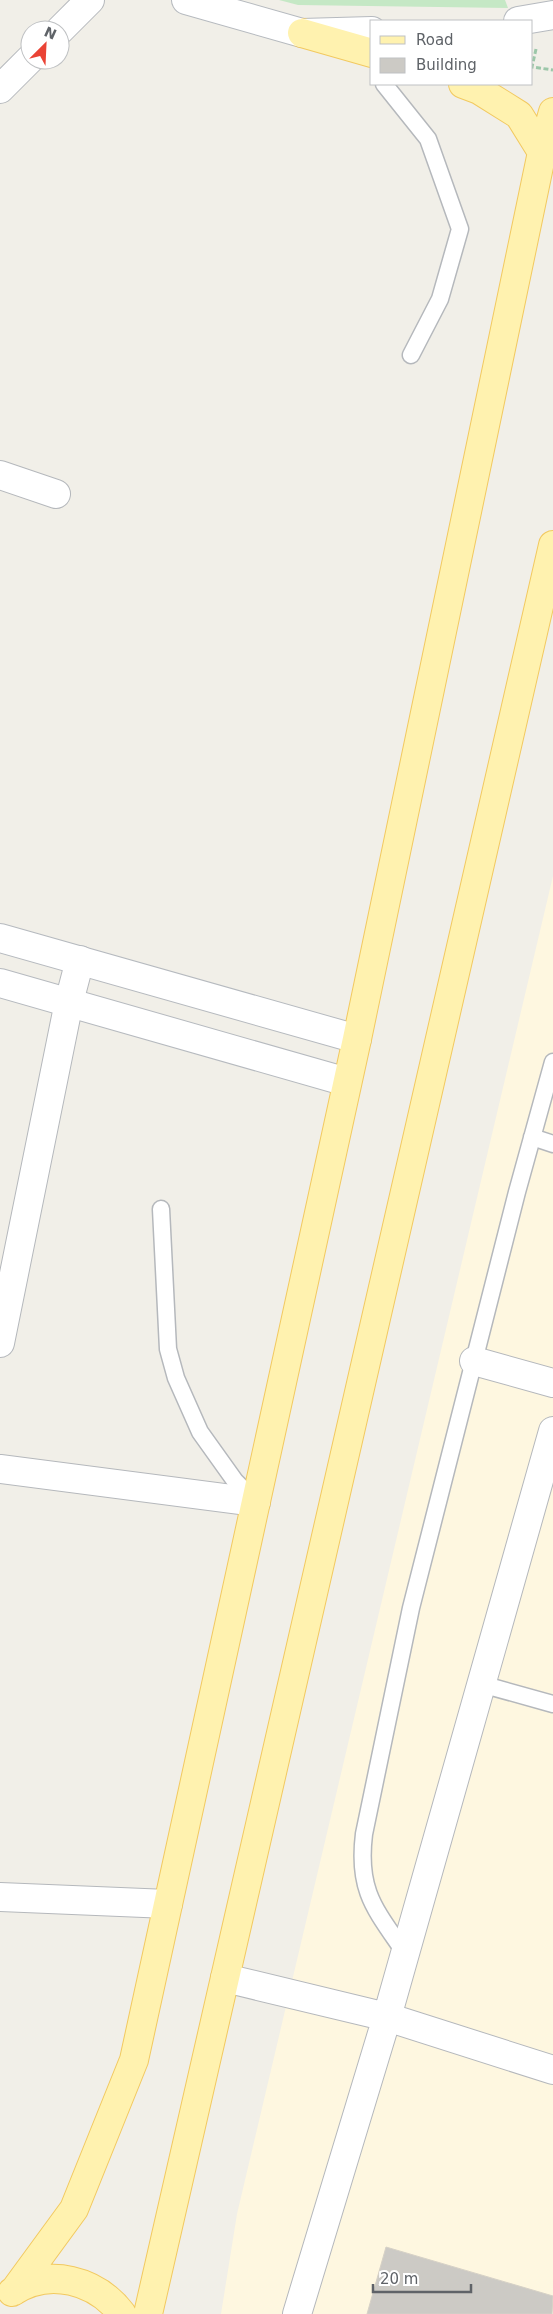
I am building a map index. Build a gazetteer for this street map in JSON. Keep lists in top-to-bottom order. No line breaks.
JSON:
{"legend":["Road","Building"],"scale_bar":"20 m","north":"top right"}
